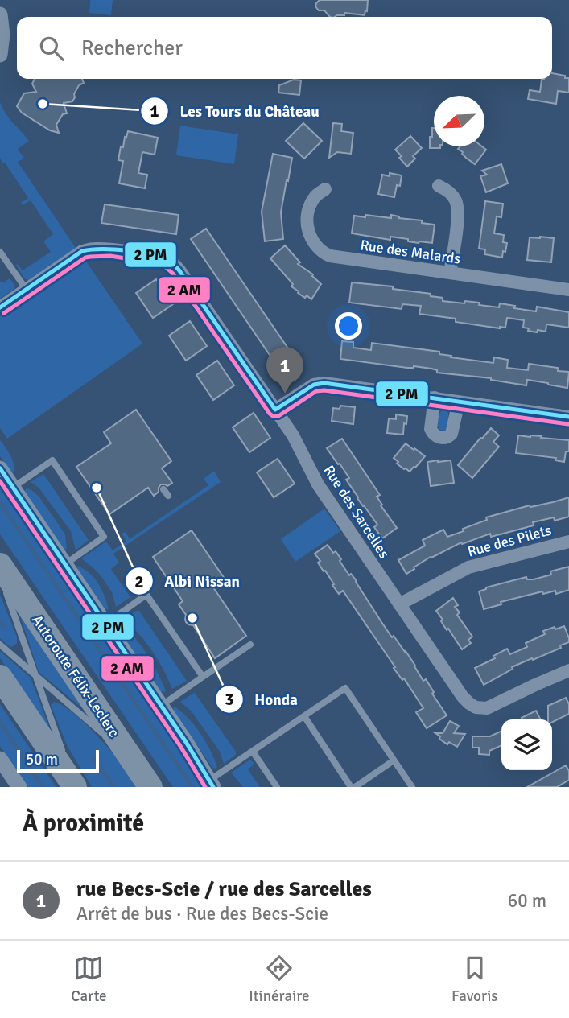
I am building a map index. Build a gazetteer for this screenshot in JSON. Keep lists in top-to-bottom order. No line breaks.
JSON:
{"streets":{"highway":["Autoroute Félix-Leclerc"],"street":["Rue des Malards","Rue des Sarcelles","Rue des Pilets"]},"crossings":[["Rue des Sarcelles","Rue des Pilets"]],"places":["Les Tours du Château","Albi Nissan","Honda"],"scale_bar":"50 m","north":"bottom left","page":{"search":"Rechercher","pins":"1","scale":"50 m","heading":"À proximité","list":[{"mark":"1","name":"rue Becs-Scie / rue des Sarcelles","note":"Arrêt de bus · Rue des Becs-Scie","value":"60 m"}],"nav":["Carte","Itinéraire","Favoris"]}}
